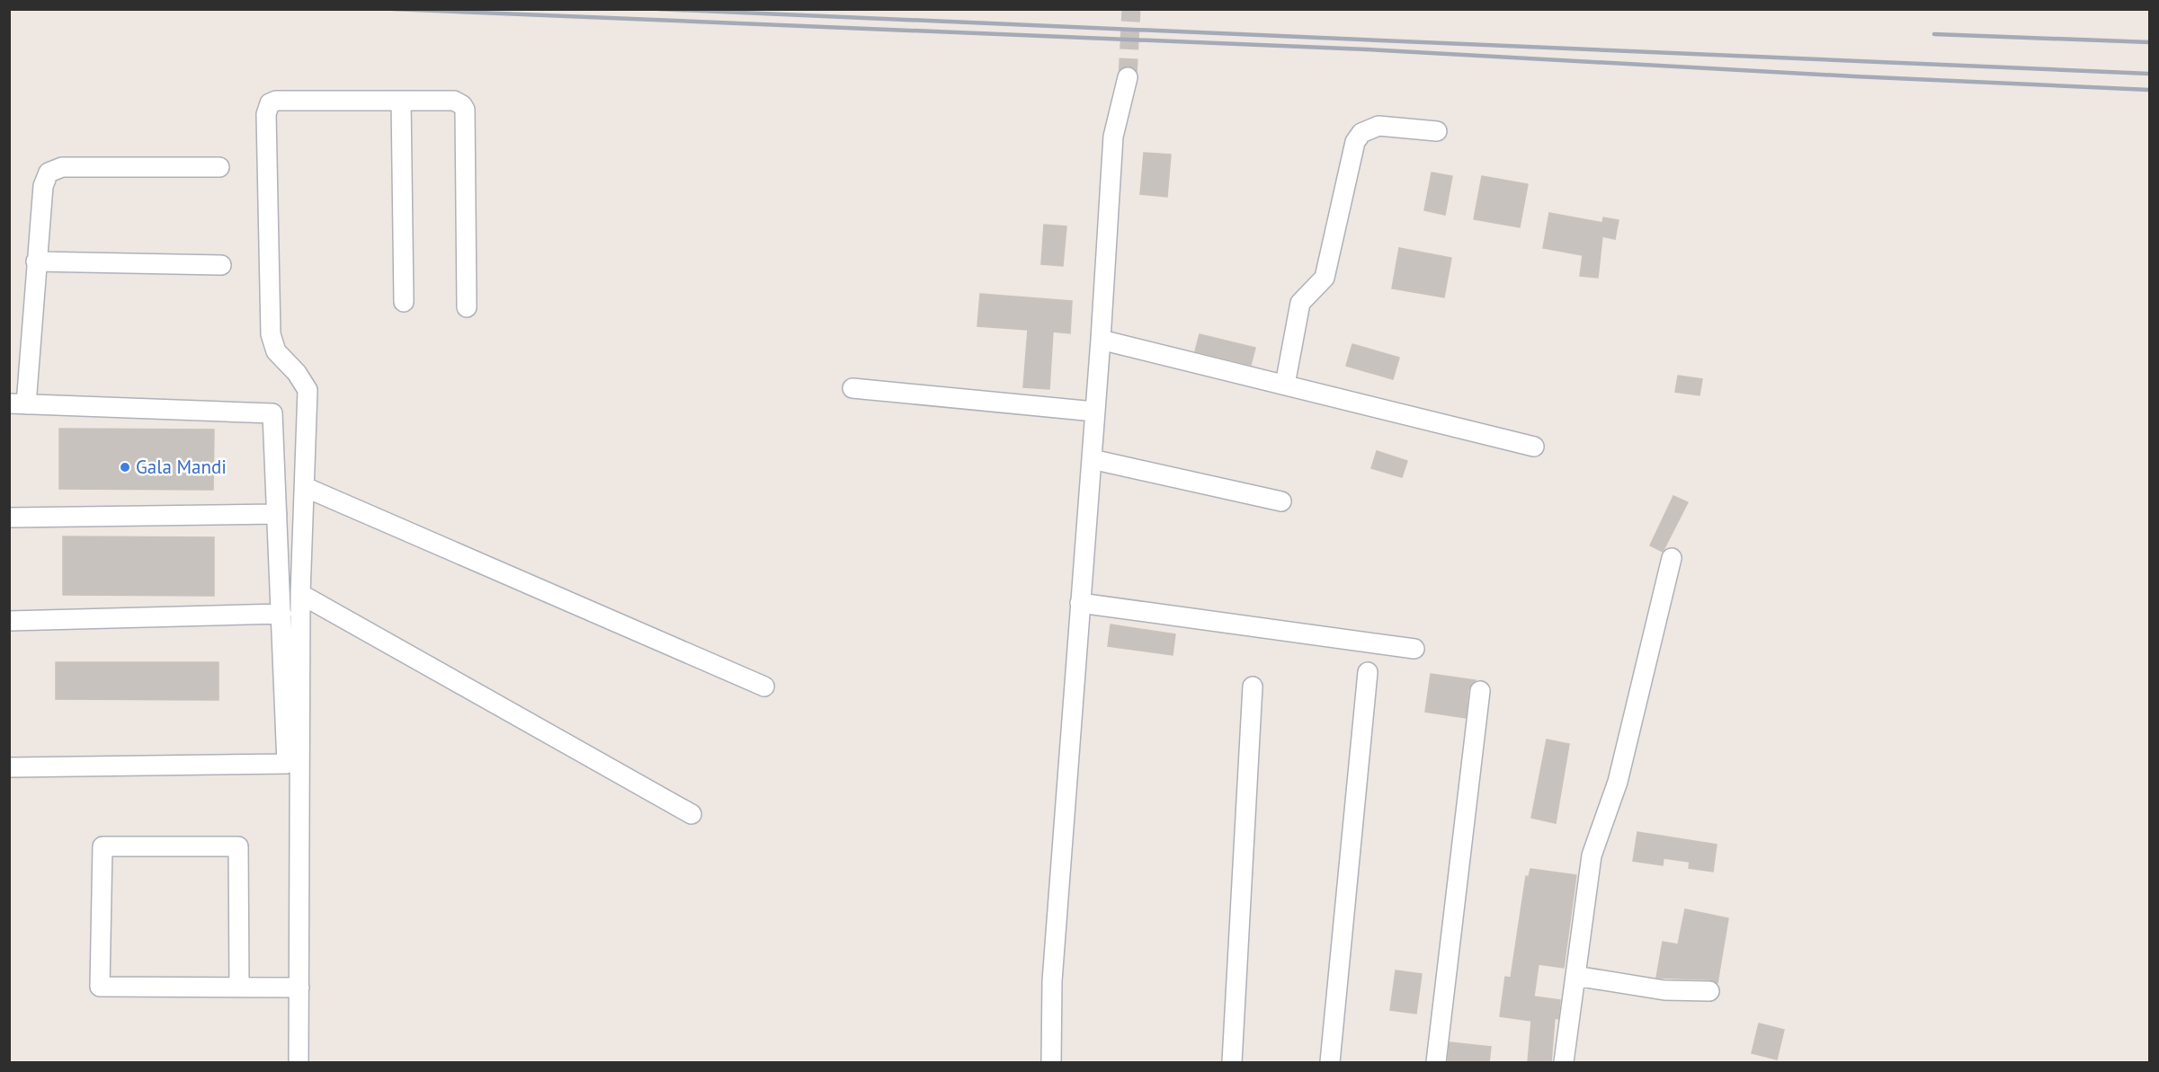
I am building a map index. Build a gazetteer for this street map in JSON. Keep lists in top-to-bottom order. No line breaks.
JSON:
{"places":["Gala Mandi"]}
